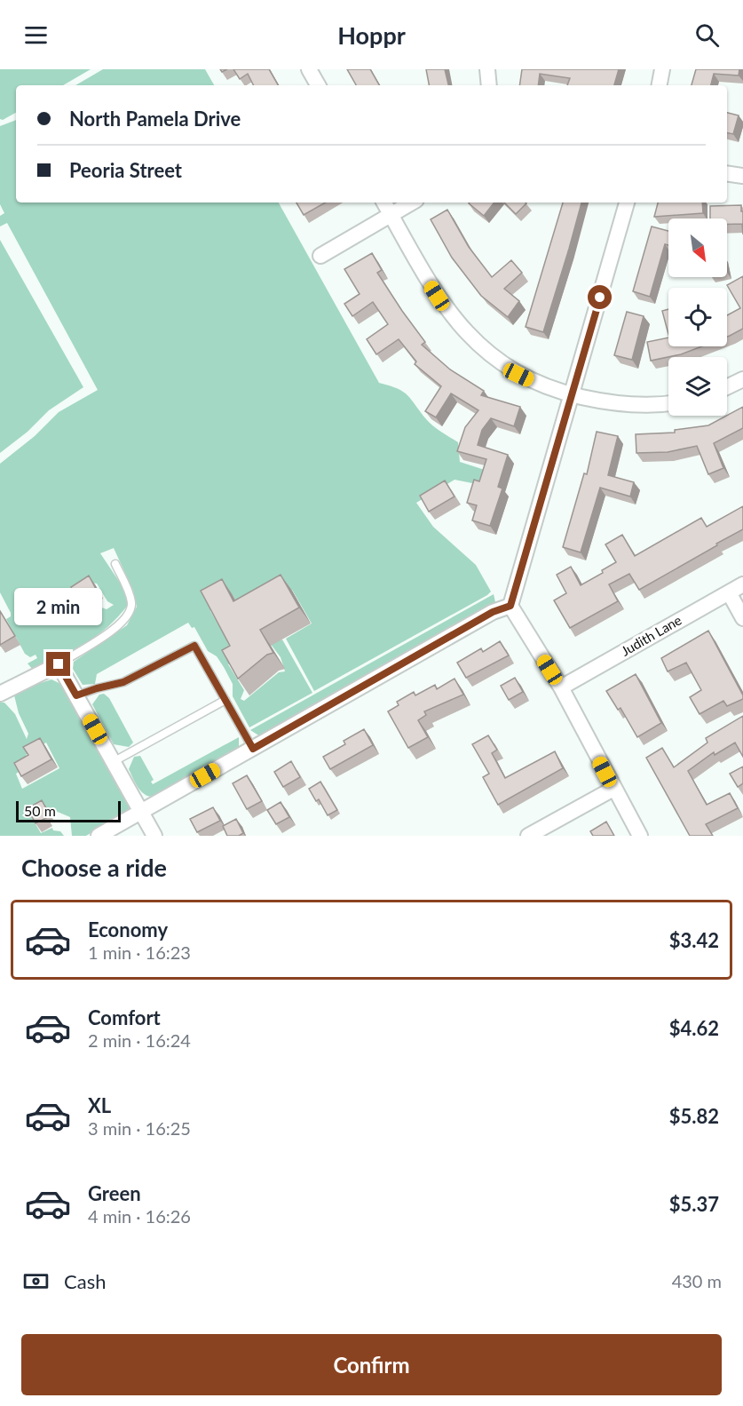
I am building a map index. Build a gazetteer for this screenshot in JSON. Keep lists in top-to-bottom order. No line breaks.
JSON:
{"streets":{"street":["Judith Lane"]},"scale_bar":"50 m","north":"bottom right","page":{"header":"Hoppr","banner":["North Pamela Drive","Peoria Street"],"bubble":"2 min","scale":"50 m","heading":"Choose a ride","list":[{"name":"Economy","note":"1 min · 16:23","value":"$3.42"},{"name":"Comfort","note":"2 min · 16:24","value":"$4.62"},{"name":"XL","note":"3 min · 16:25","value":"$5.82"},{"name":"Green","note":"4 min · 16:26","value":"$5.37"}],"pay":["Cash","430 m"],"buttons":"Confirm"}}
